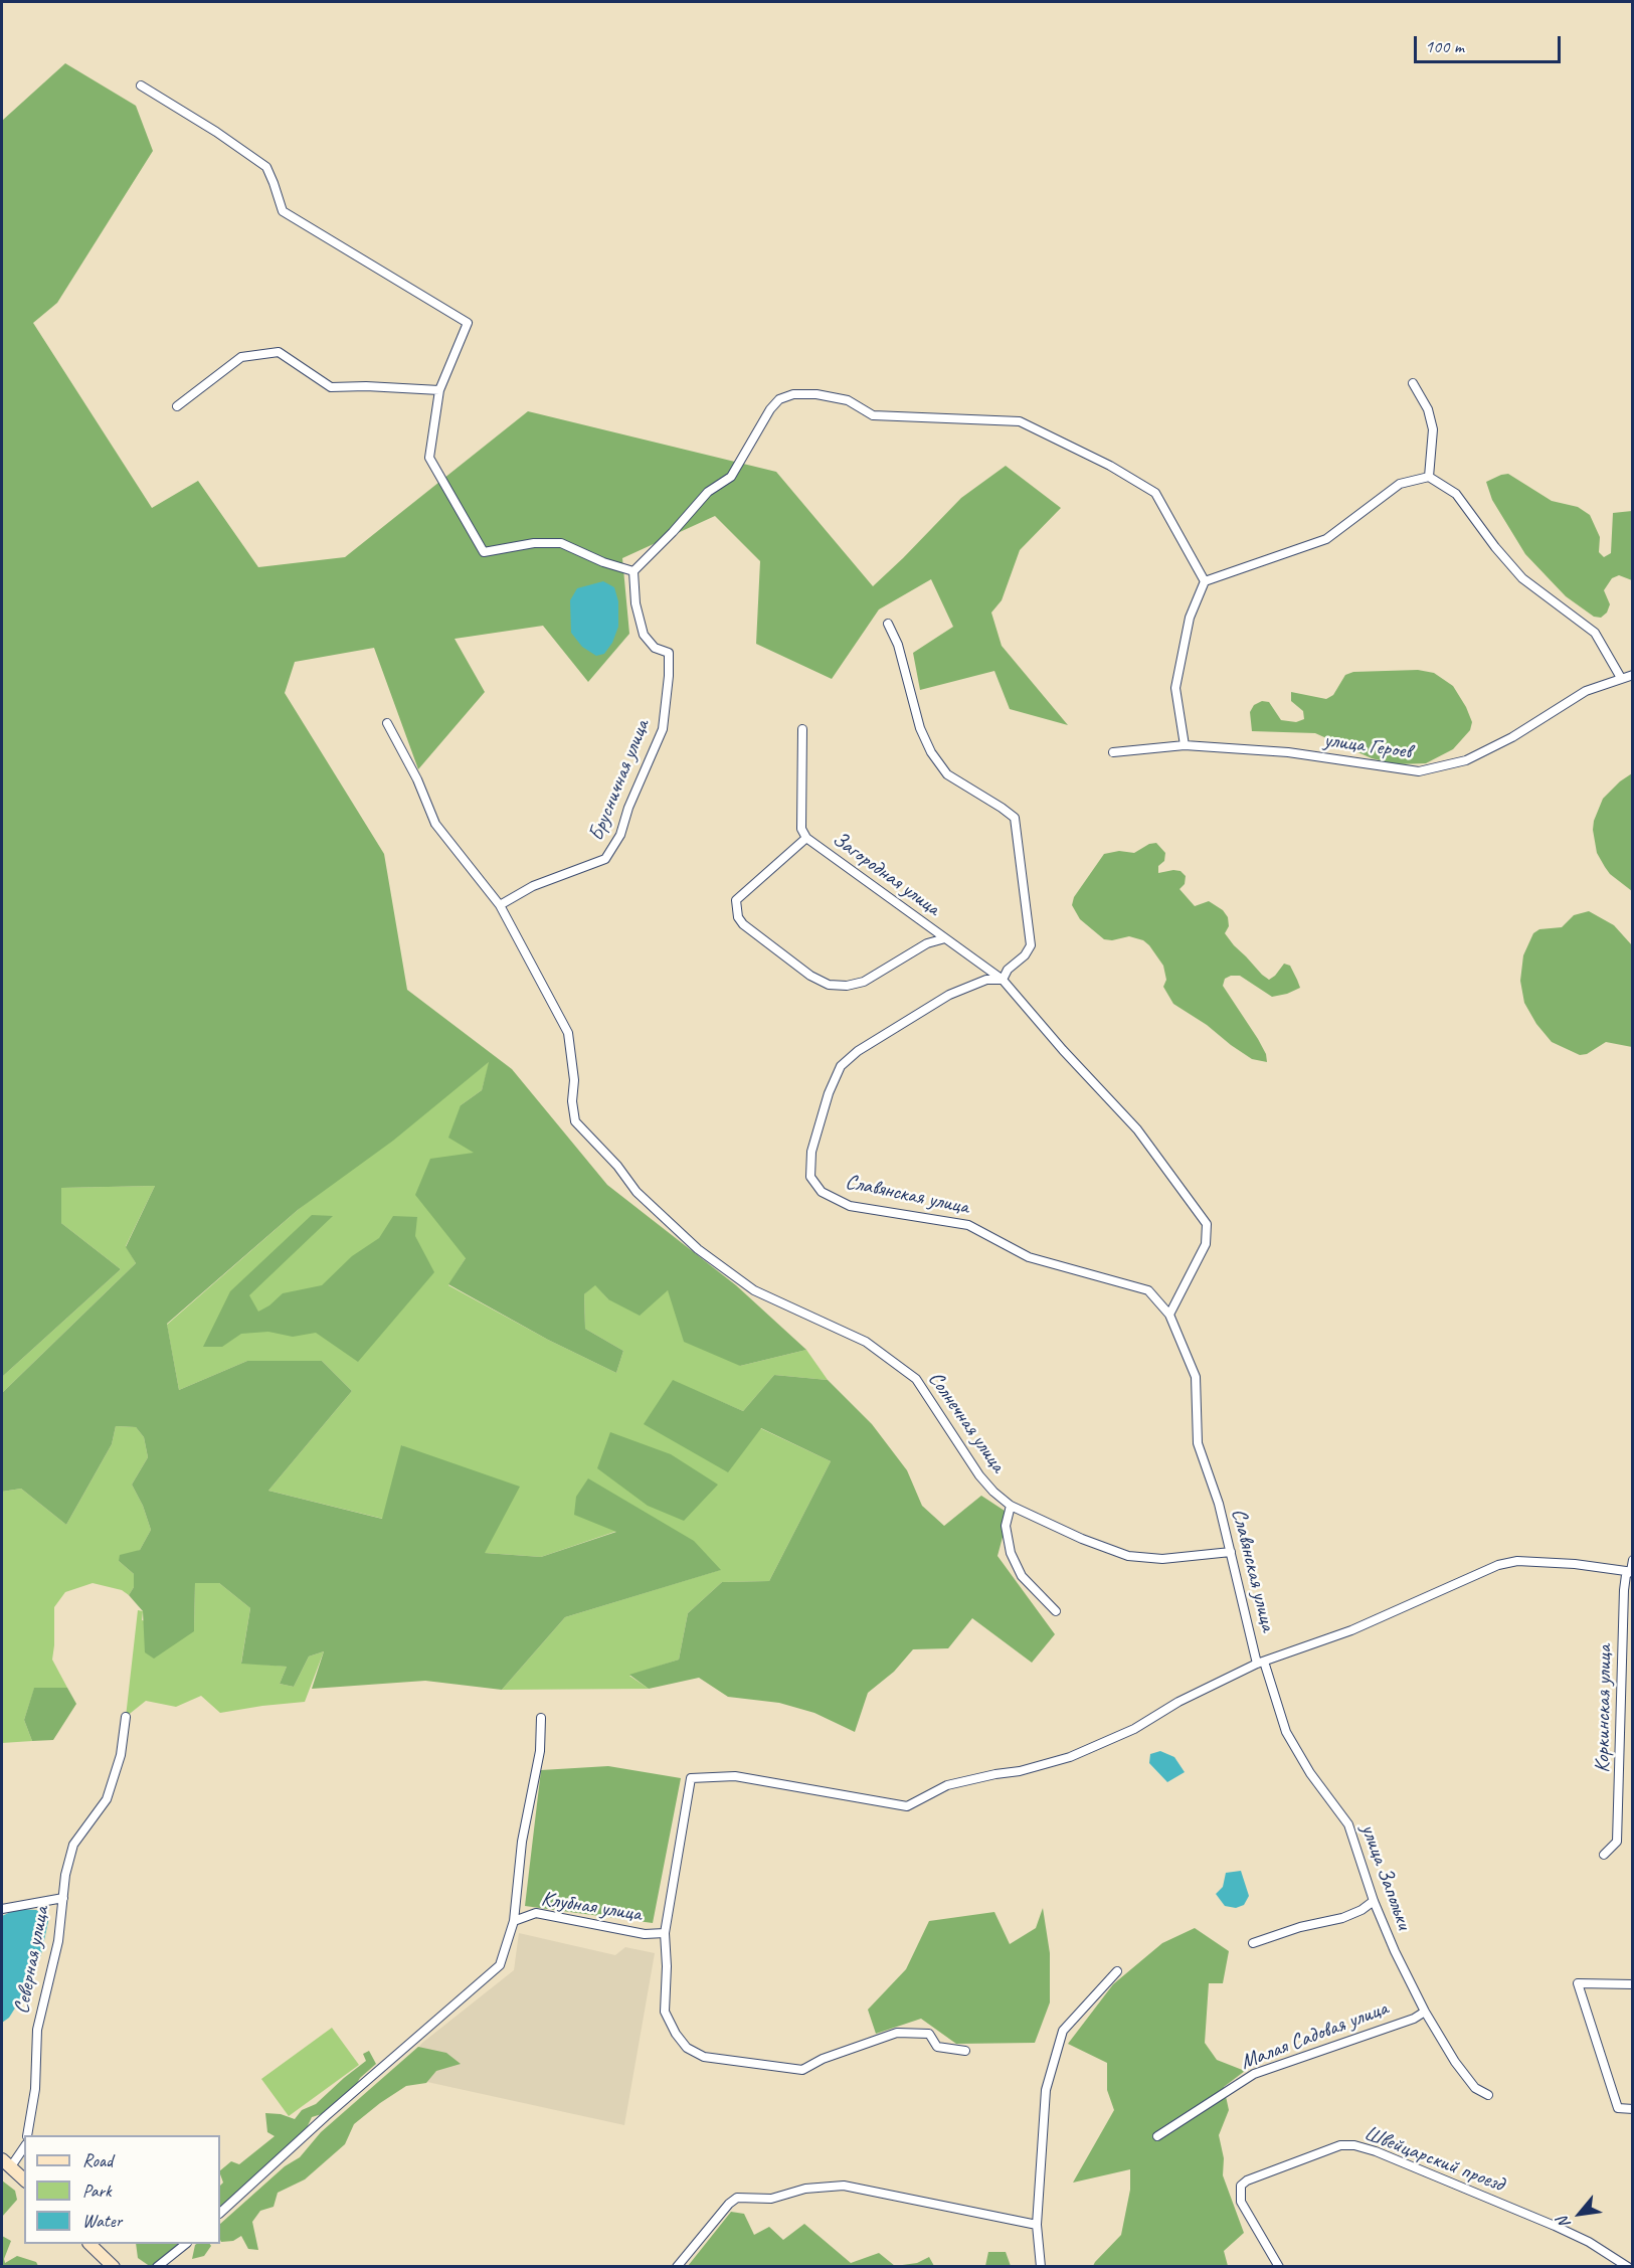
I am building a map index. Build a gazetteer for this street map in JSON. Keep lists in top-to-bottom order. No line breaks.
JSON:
{"streets":{"street":["улица Героев","Брусничная улица","Загородная улица","Славянская улица","Солнечная улица","Коркинская улица","улица Запольки","Клубная улица","Северная улица","Малая Садовая улица","Швейцарский проезд"]},"crossings":[["Брусничная улица","Солнечная улица"],["Загородная улица","Славянская улица"],["Славянская улица","Солнечная улица"],["Славянская улица","улица Запольки"],["Славянская улица","Клубная улица"],["улица Запольки","Клубная улица"],["улица Запольки","Малая Садовая улица"]],"legend":["Road","Park","Water"],"scale_bar":"100 m","north":"bottom left"}
